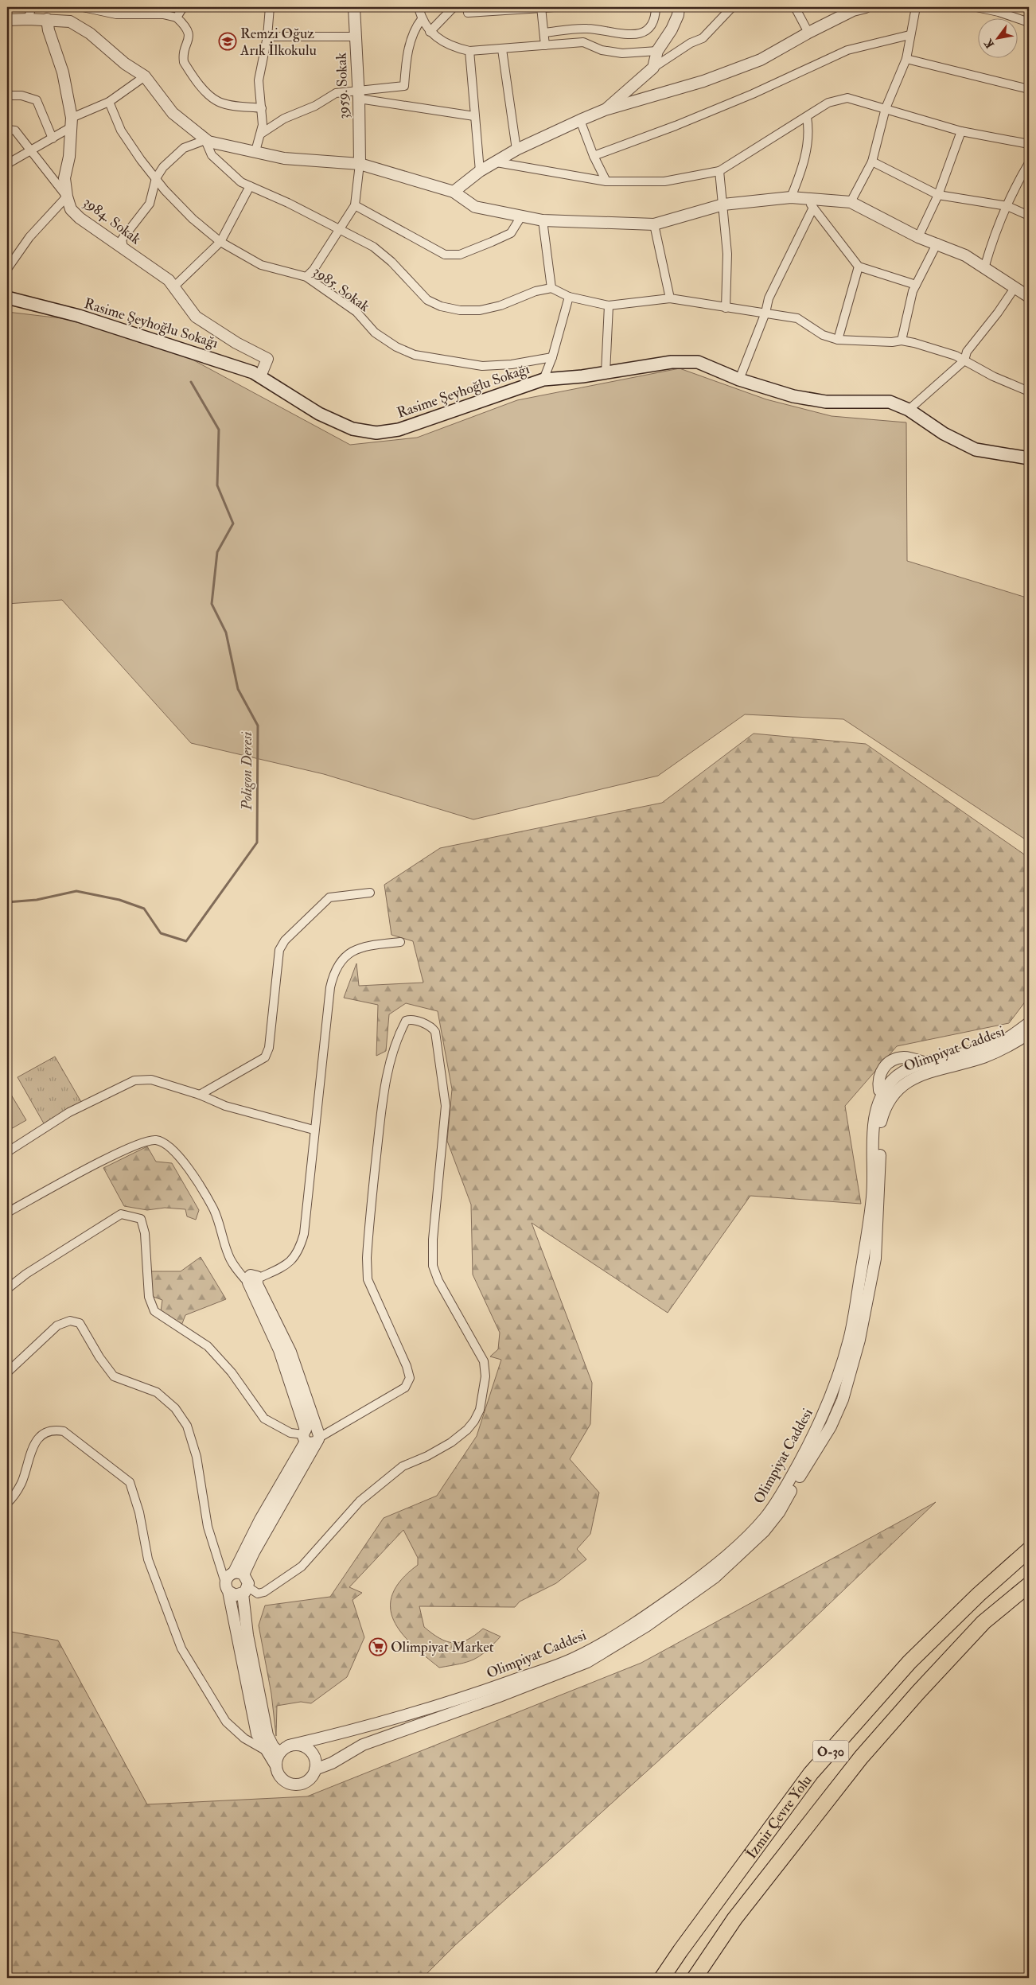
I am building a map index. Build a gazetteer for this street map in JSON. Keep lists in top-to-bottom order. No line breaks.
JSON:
{"streets":{"highway":["O-30","İzmir Çevre Yolu"],"main road":["Rasime Şeyhoğlu Sokağı"],"street":["3959. Sokak","3984. Sokak","3985. Sokak","Olimpiyat Caddesi"]},"crossings":[["3984. Sokak","Rasime Şeyhoğlu Sokağı"]],"water":["Poligon Deresi"],"places":{"school or university":["Remzi Oğuz Arık İlkokulu"],"supermarket":["Olimpiyat Market"]},"north":"bottom left"}
